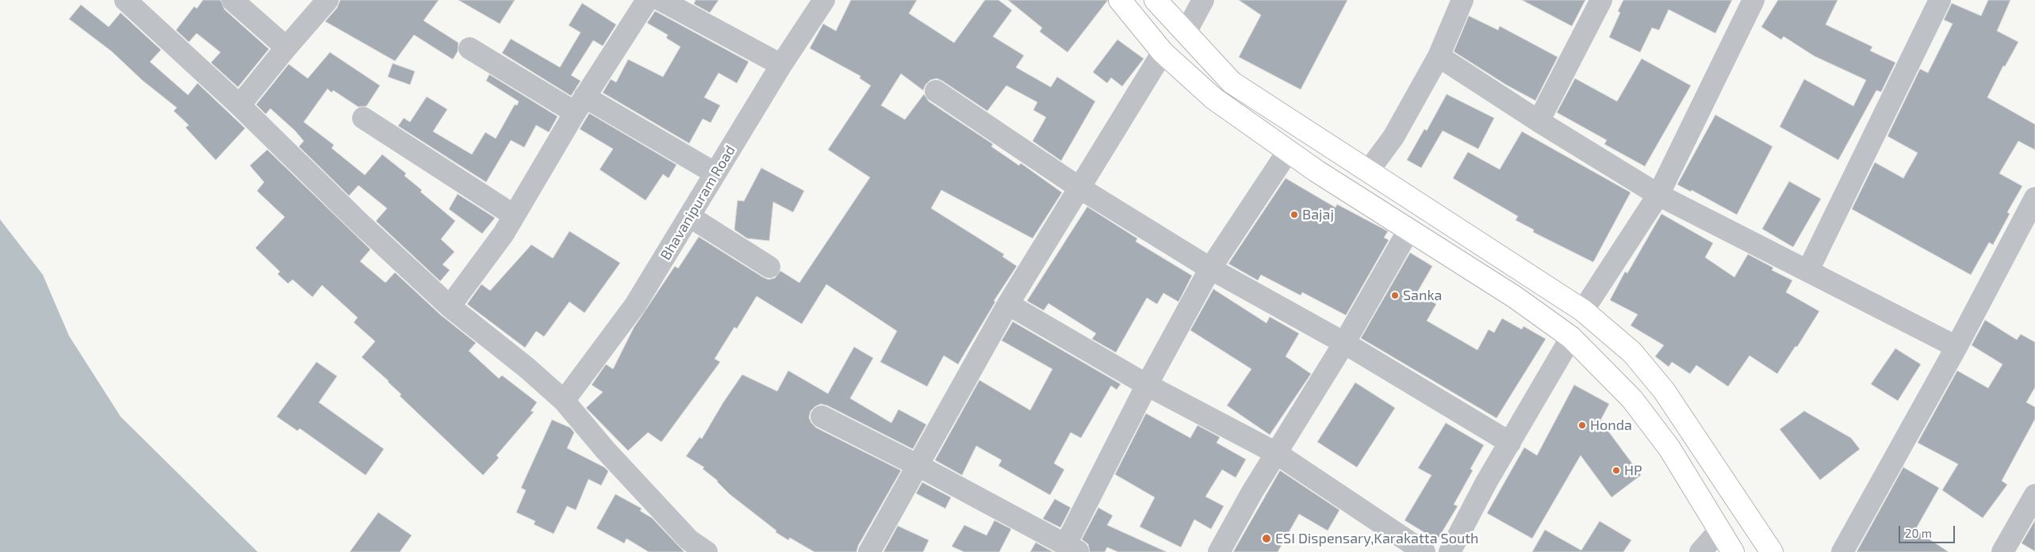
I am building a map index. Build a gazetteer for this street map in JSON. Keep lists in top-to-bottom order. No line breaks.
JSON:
{"streets":{"street":["Bhavanipuram Road"]},"places":["Bajaj","Sanka","Honda","HP","ESI Dispensary,Karakatta South"],"scale_bar":"20 m"}
